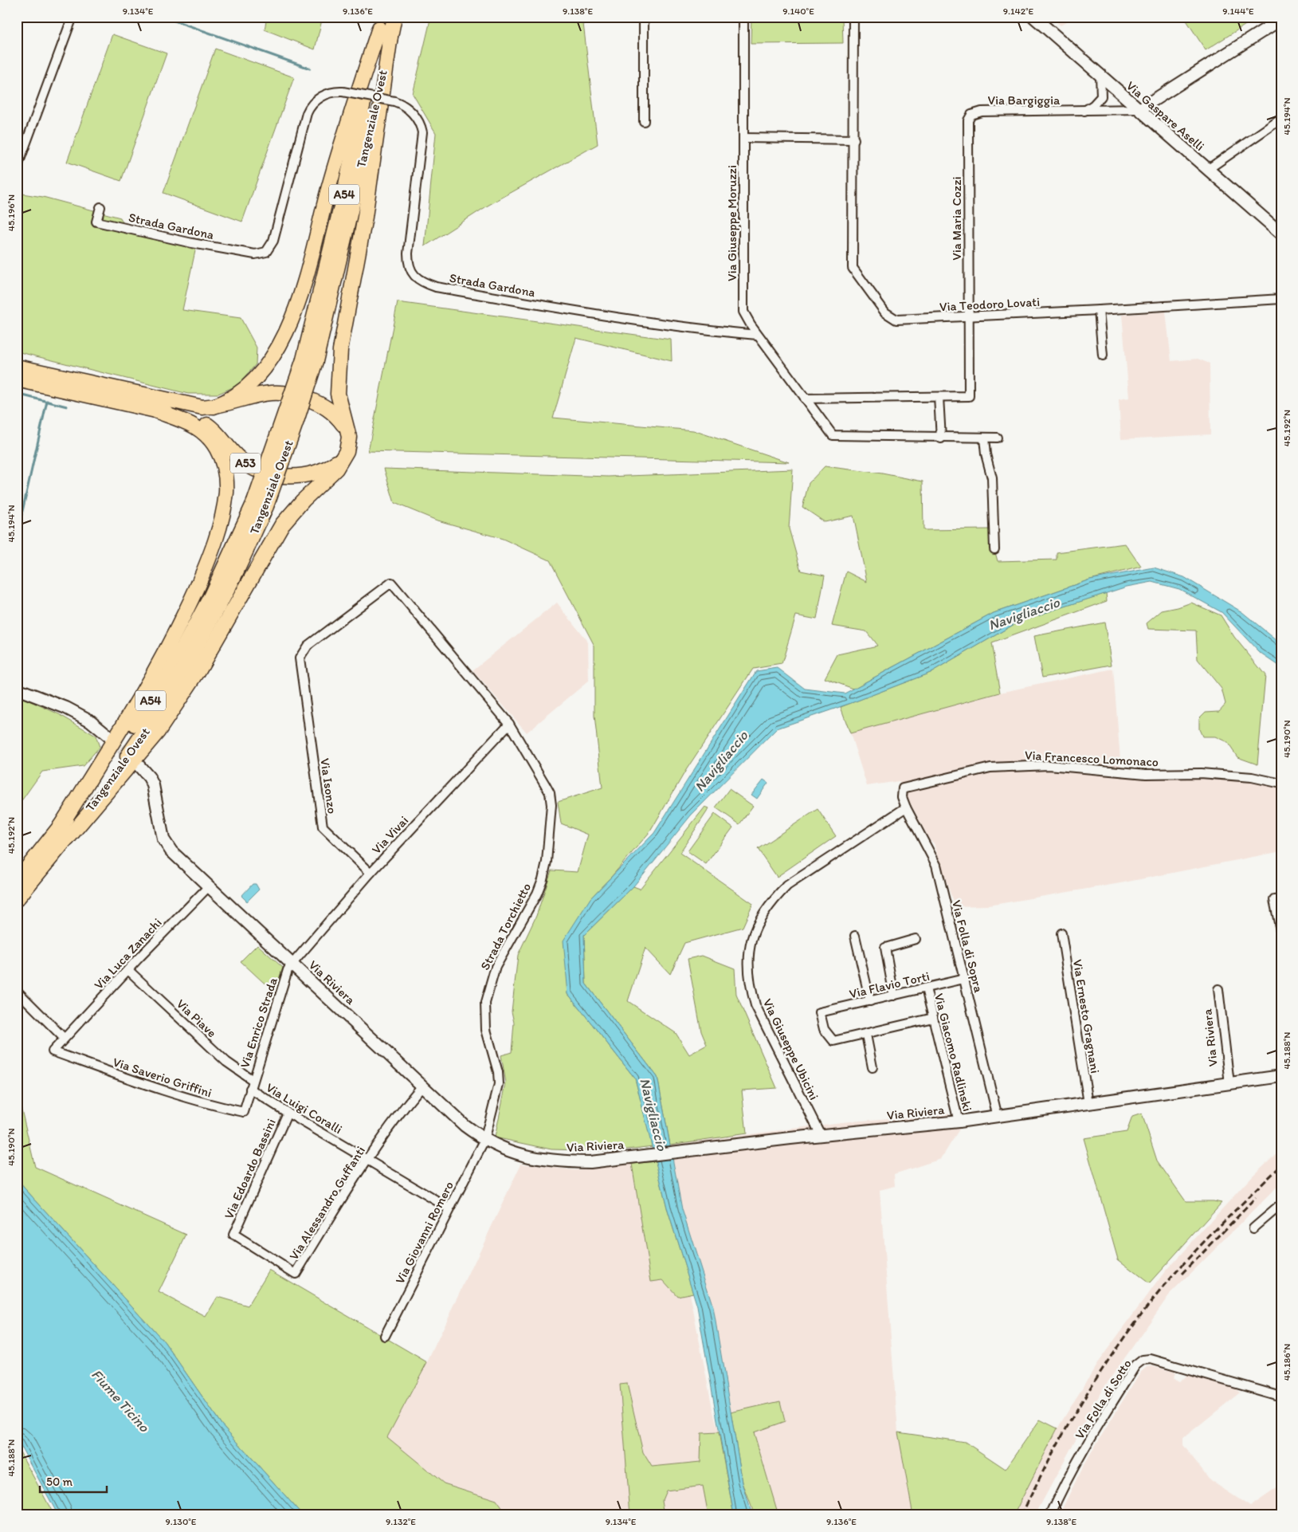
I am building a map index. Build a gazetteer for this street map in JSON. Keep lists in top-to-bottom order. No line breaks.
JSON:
{"streets":{"highway":["Tangenziale Ovest","A54","A53"],"street":["Via Bargiggia","Via Gaspare Aselli","Via Maria Cozzi","Via Giuseppe Moruzzi","Strada Gardona","Via Teodoro Lovati","Via Francesco Lomonaco","Via Isonzo","Via Vivai","Strada Torchietto","Via Folla di Sopra","Via Luca Zanachi","Via Riviera","Via Flavio Torti","Via Ernesto Gragnani","Via Piave","Via Enrico Strada","Via Giuseppe Ubicini","Via Giacomo Radlinski","Via Saverio Griffini","Via Luigi Coralli","Via Edoardo Bassini","Via Alessandro Guffanti","Via Giovanni Romero","Via Folla di Sotto"]},"crossings":[["Via Bargiggia","Via Gaspare Aselli"],["Via Bargiggia","Via Maria Cozzi"],["Via Maria Cozzi","Via Teodoro Lovati"],["Via Giuseppe Moruzzi","Strada Gardona"],["Via Francesco Lomonaco","Via Folla di Sopra"],["Via Isonzo","Via Vivai"],["Via Isonzo","Strada Torchietto"],["Via Vivai","Strada Torchietto"],["Via Vivai","Via Riviera"],["Via Vivai","Via Enrico Strada"],["Strada Torchietto","Via Riviera"],["Strada Torchietto","Via Giovanni Romero"],["Via Folla di Sopra","Via Riviera"],["Via Folla di Sopra","Via Flavio Torti"],["Via Folla di Sopra","Via Giuseppe Ubicini"],["Via Luca Zanachi","Via Riviera"],["Via Luca Zanachi","Via Piave"],["Via Luca Zanachi","Via Saverio Griffini"],["Via Riviera","Via Ernesto Gragnani"],["Via Riviera","Via Enrico Strada"],["Via Riviera","Via Giuseppe Ubicini"],["Via Riviera","Via Giacomo Radlinski"],["Via Riviera","Via Alessandro Guffanti"],["Via Riviera","Via Giovanni Romero"],["Via Flavio Torti","Via Giacomo Radlinski"],["Via Piave","Via Enrico Strada"],["Via Enrico Strada","Via Saverio Griffini"],["Via Enrico Strada","Via Luigi Coralli"],["Via Saverio Griffini","Via Luigi Coralli"],["Via Luigi Coralli","Via Edoardo Bassini"],["Via Luigi Coralli","Via Alessandro Guffanti"],["Via Luigi Coralli","Via Giovanni Romero"],["Via Edoardo Bassini","Via Alessandro Guffanti"]],"water":["Navigliaccio","Fiume Ticino"],"scale_bar":"50 m","coordinates":["9.134°E","9.136°E","9.138°E","9.140°E","9.142°E","9.144°E","45.194°N","45.196°N","45.192°N","45.190°N","45.188°N","45.186°N","9.130°E","9.132°E"]}
